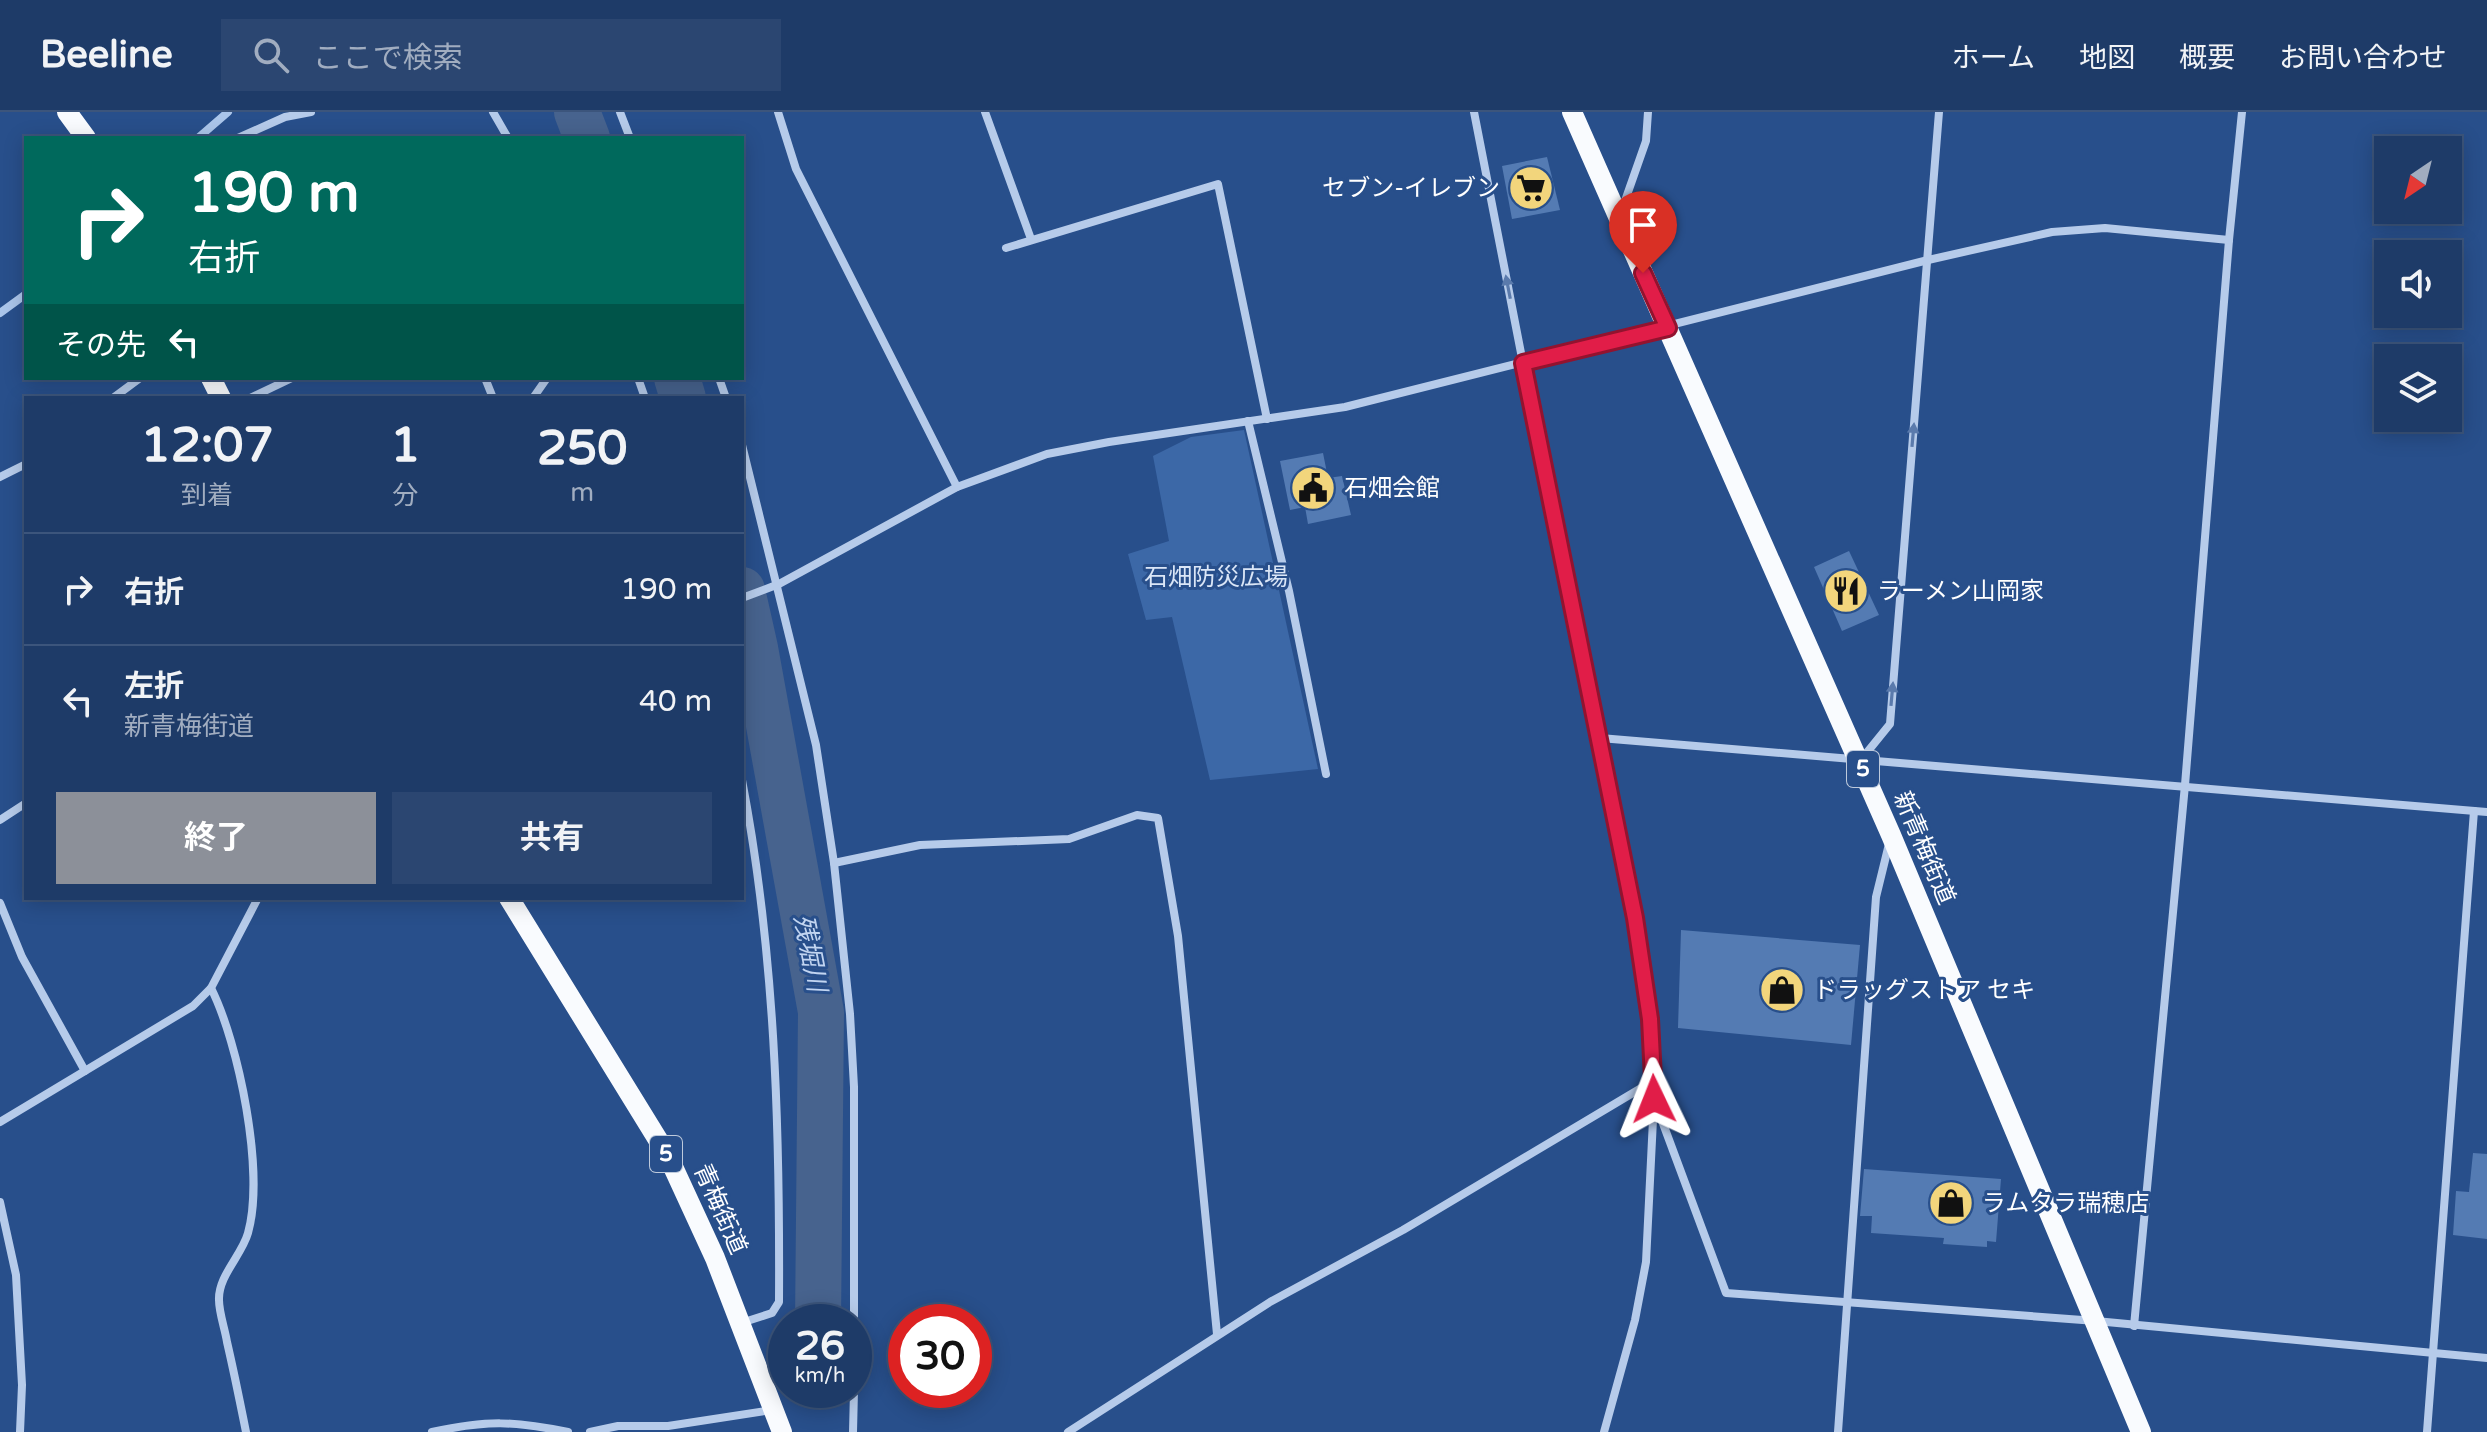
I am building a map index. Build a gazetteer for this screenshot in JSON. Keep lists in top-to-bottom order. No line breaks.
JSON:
{"streets":{"main road":["5","新青梅街道","青梅街道"]},"water":["残堀川"],"parks":["石畑防災広場"],"places":{"supermarket":["セブン-イレブン"],"public building":["石畑会館"],"restaurant":["ラーメン山岡家"],"shop":["ドラッグストア セキ","ラムタラ瑞穂店"]},"north":"bottom left","page":{"header":"Beeline","search":"ここで検索","nav":["ホーム","地図","概要","お問い合わせ"],"turn":["190 m","右折"],"then":"その先","eta":["12:07","到着","1","分","250","m"],"list":[{"name":"右折","value":"190 m"},{"name":"左折","note":"新青梅街道","value":"40 m"}],"buttons":["終了","共有"],"speed":"26 km/h","limit":"30"}}
